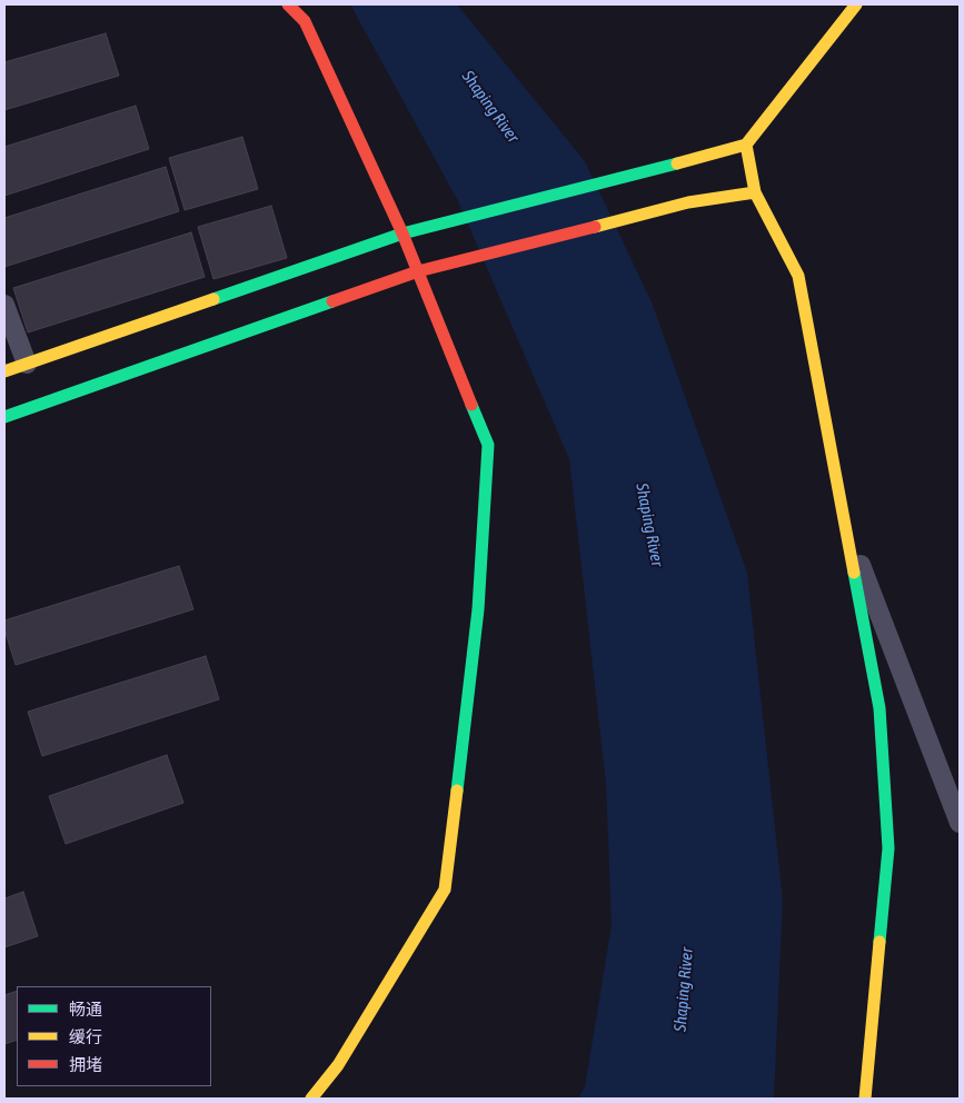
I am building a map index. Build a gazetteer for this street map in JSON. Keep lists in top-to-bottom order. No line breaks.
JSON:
{"water":["Shaping River"],"legend":["畅通","缓行","拥堵"]}
